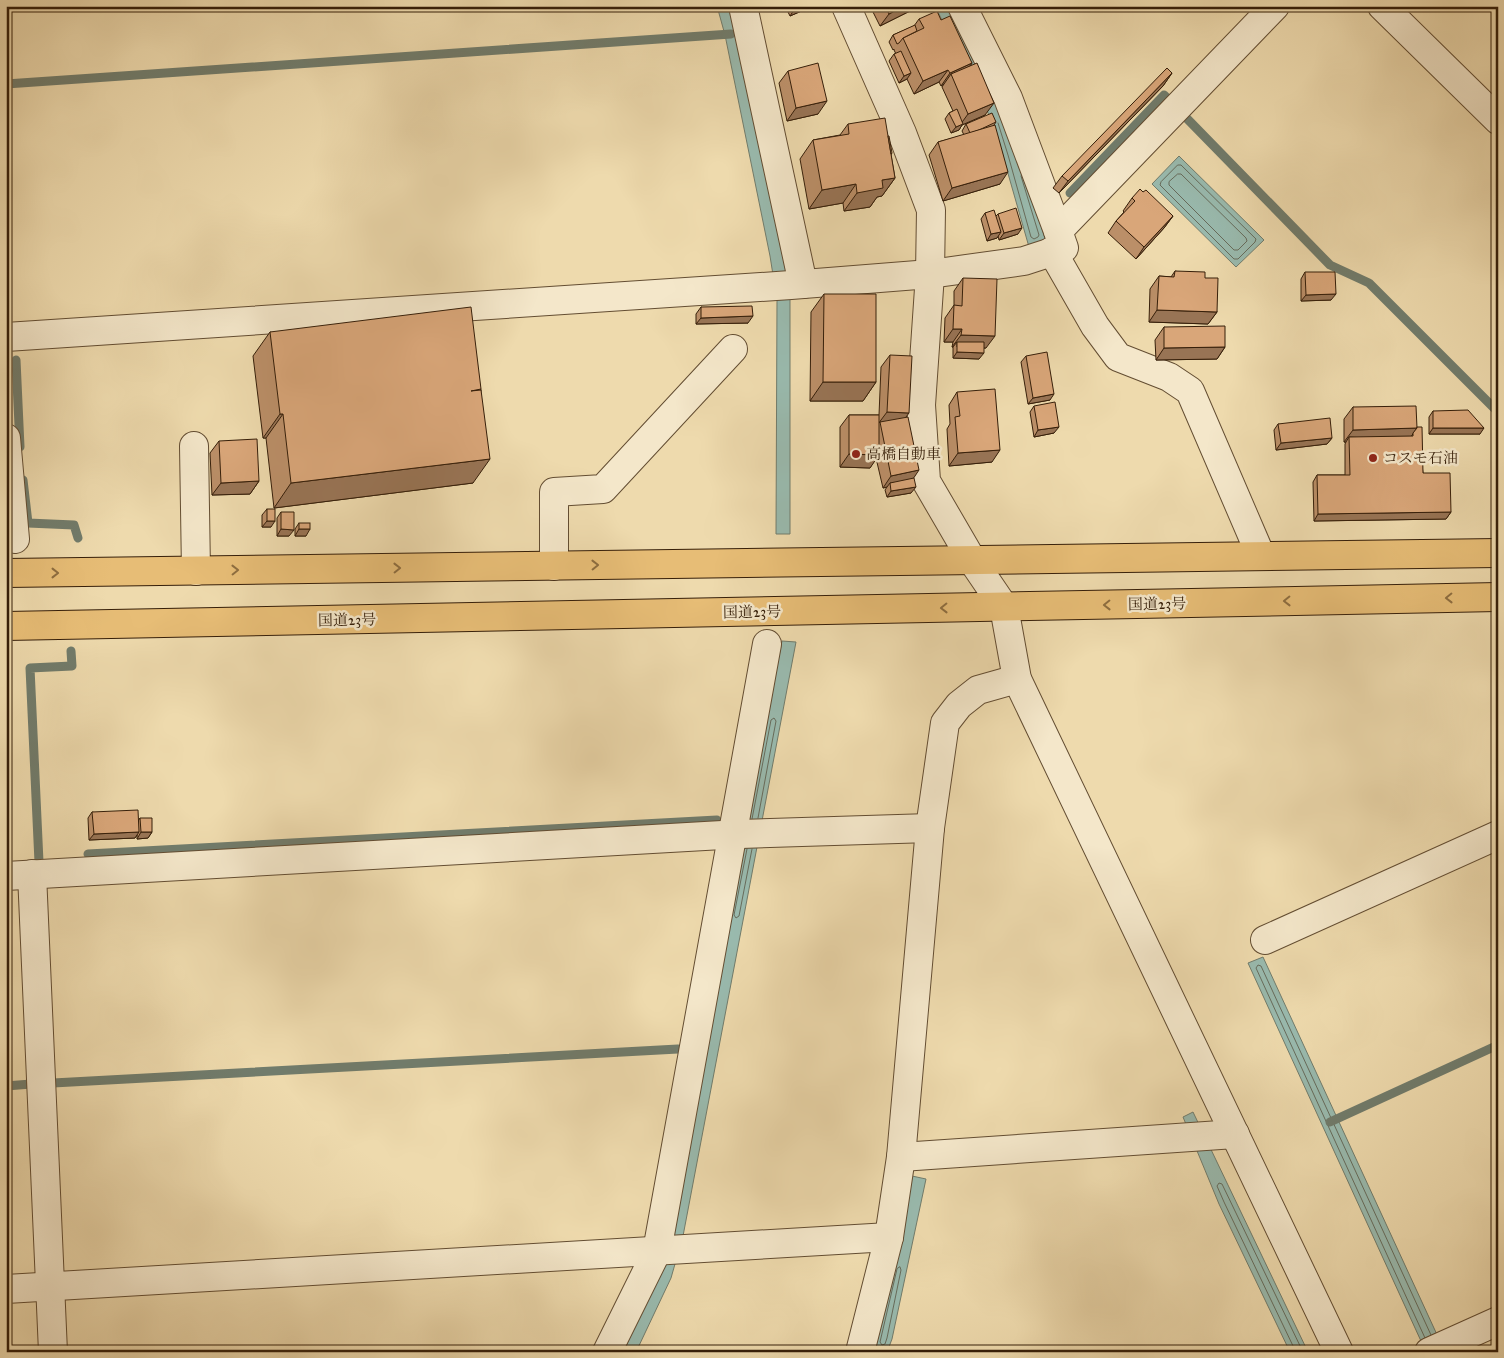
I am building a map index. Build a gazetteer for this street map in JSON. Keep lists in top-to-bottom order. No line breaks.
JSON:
{"streets":{"highway":["国道23号"]},"places":["高橋自動車","コスモ石油"]}
